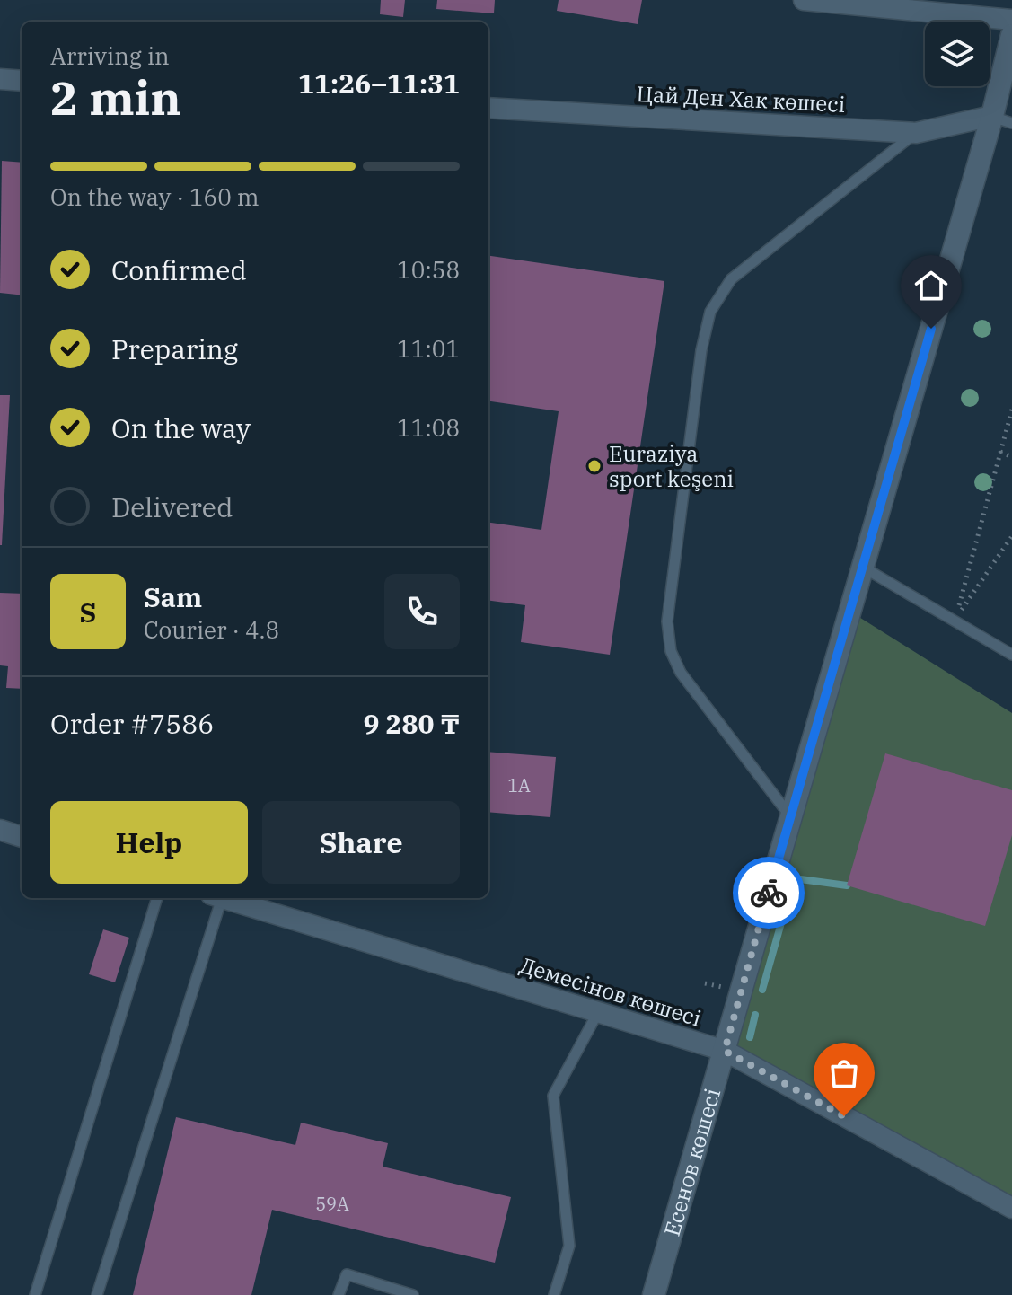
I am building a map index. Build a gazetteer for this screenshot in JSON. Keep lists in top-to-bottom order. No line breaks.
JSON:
{"streets":{"street":["Цай Ден Хак көшесі","Демесінов көшесі","Есенов көшесі"]},"crossings":[["Цай Ден Хак көшесі","Есенов көшесі"],["Демесінов көшесі","Есенов көшесі"]],"places":["Euraziya sport keşeni"],"house_numbers":["1А","59А"],"page":{"heading":["2 min","Arriving in","11:26–11:31"],"panel":["Sam","Courier · 4.8","Order #7586","9 280 ₸"],"bar":"On the way · 160 m","list":[["Confirmed","10:58"],["Preparing","11:01"],["On the way","11:08"],"Delivered"],"round":"S","buttons":["Help","Share"]}}
